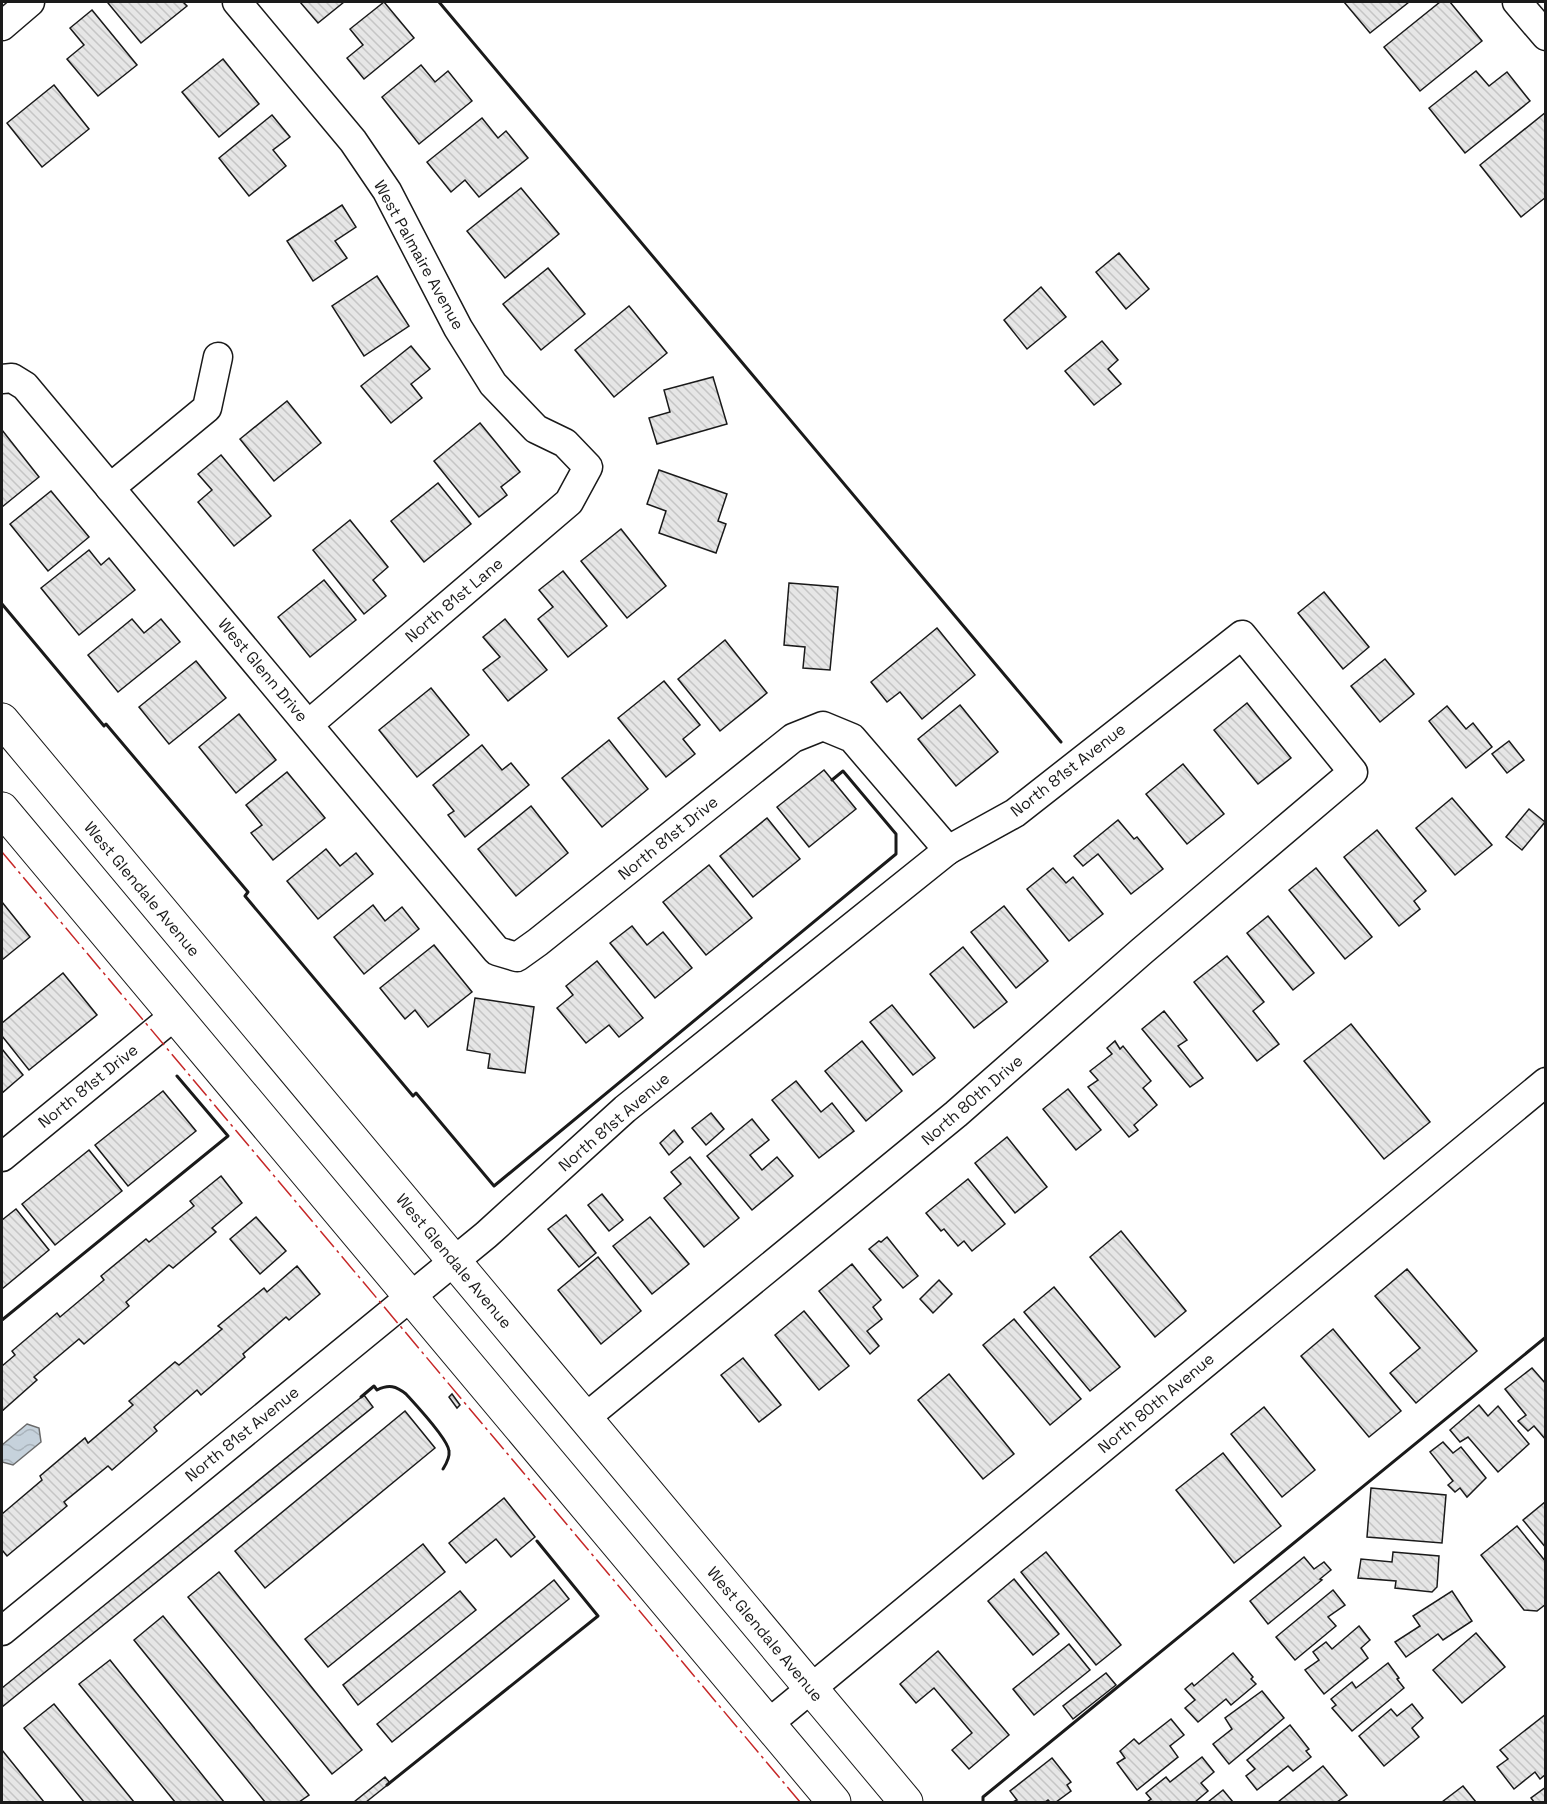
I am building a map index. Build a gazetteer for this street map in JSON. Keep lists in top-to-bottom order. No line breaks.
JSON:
{"streets":{"main road":["West Glendale Avenue"],"street":["West Palmaire Avenue","North 81st Lane","West Glenn Drive","North 81st Avenue","North 81st Drive","North 80th Drive","North 80th Avenue"]},"crossings":[["West Palmaire Avenue","North 81st Lane"],["North 81st Lane","West Glenn Drive"],["West Glenn Drive","North 81st Drive"],["North 81st Avenue","North 81st Drive"],["North 81st Avenue","West Glendale Avenue"],["North 81st Avenue","North 80th Drive"],["West Glendale Avenue","North 80th Drive"],["West Glendale Avenue","North 80th Avenue"]]}
